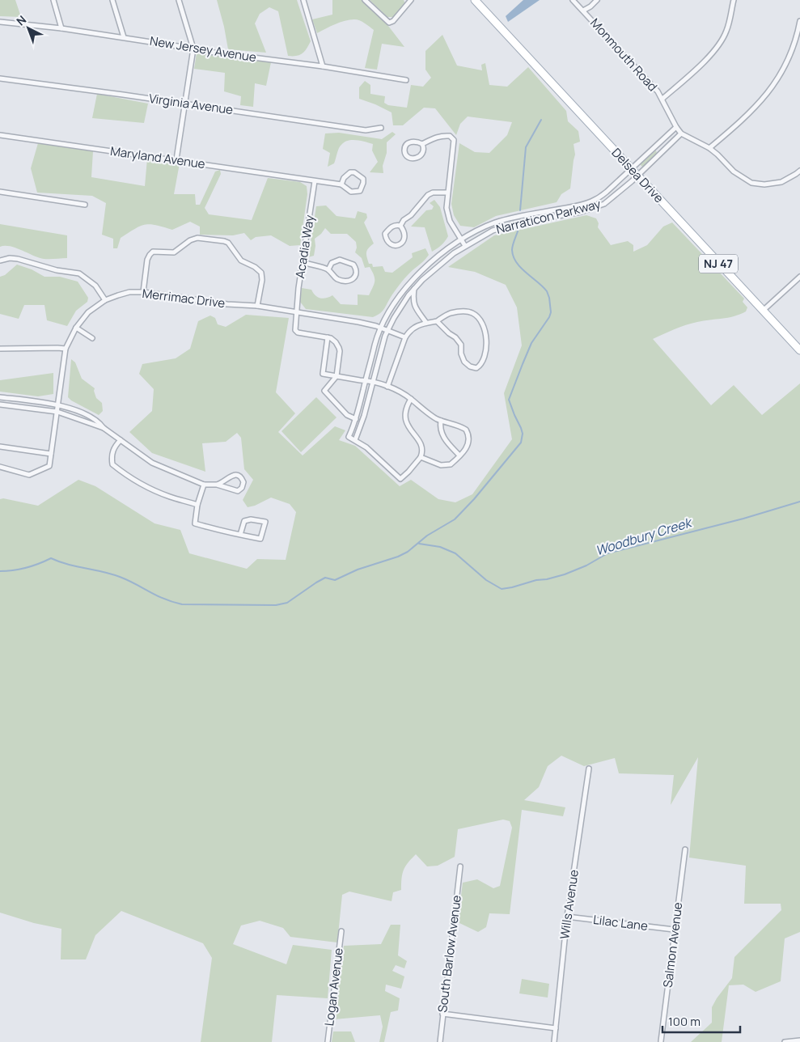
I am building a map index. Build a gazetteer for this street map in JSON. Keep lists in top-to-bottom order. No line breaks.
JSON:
{"streets":{"main road":["Delsea Drive","NJ 47"],"street":["New Jersey Avenue","Monmouth Road","Virginia Avenue","Maryland Avenue","Narraticon Parkway","Acadia Way","Merrimac Drive","Wills Avenue","Lilac Lane","Salmon Avenue","South Barlow Avenue","Logan Avenue"]},"crossings":[["Monmouth Road","Narraticon Parkway"],["Maryland Avenue","Acadia Way"],["Delsea Drive","Narraticon Parkway"],["Narraticon Parkway","Merrimac Drive"],["Acadia Way","Merrimac Drive"],["Wills Avenue","Lilac Lane"],["Lilac Lane","Salmon Avenue"]],"water":["Woodbury Creek"],"scale_bar":"100 m","north":"top left"}
